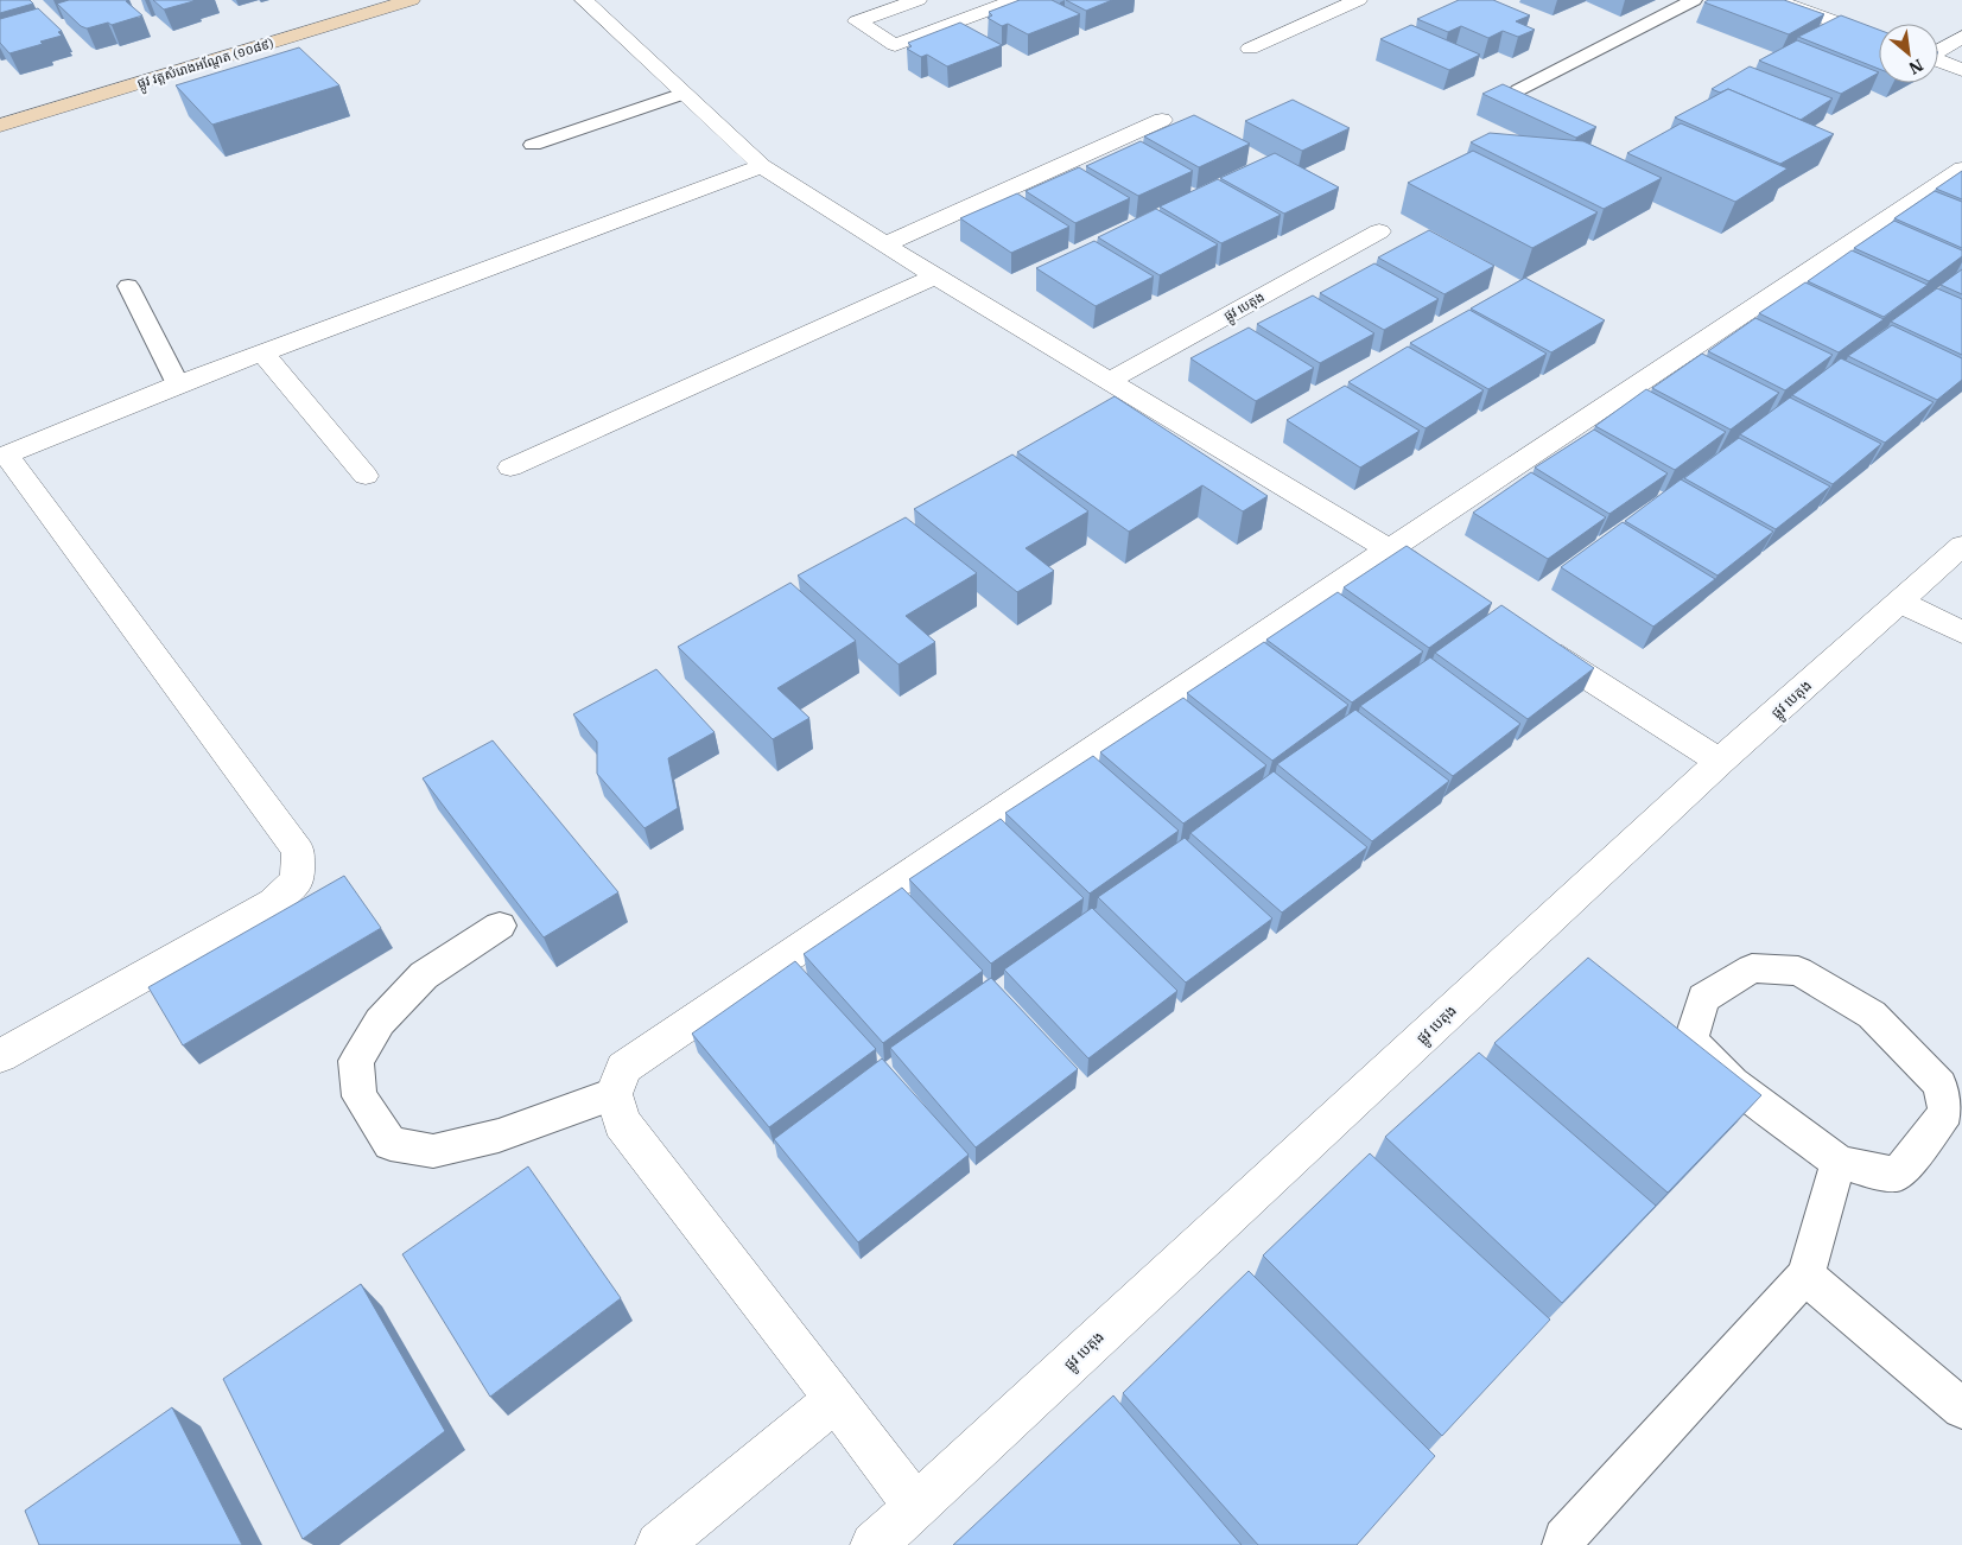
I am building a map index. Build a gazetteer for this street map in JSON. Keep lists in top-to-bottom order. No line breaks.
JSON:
{"streets":{"main road":["ផ្លូវ វត្តសំរោងអណ្ដែត (១០៨៩)"],"street":["ផ្លូវ បេតុង"]},"north":"bottom right"}
